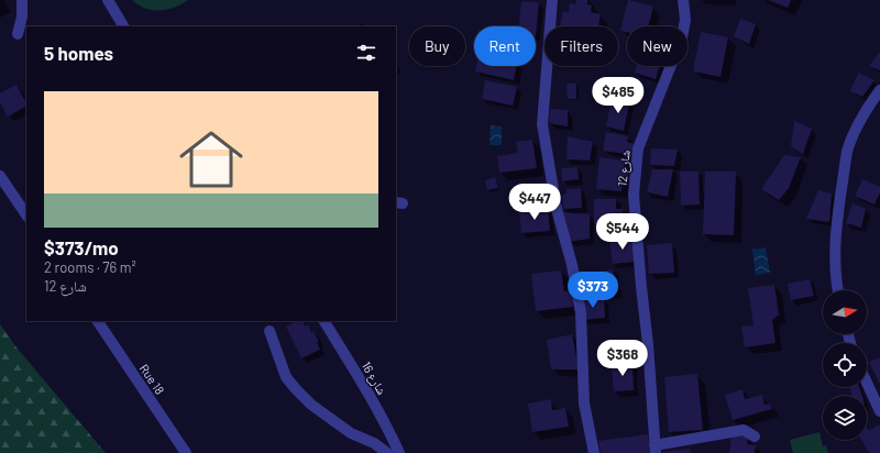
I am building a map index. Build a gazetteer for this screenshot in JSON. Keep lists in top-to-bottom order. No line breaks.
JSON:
{"streets":{"street":["شارع 12","شارع 16","Rue 18"]},"north":"right","page":{"chip":["Buy","Rent","Filters","New"],"heading":"5 homes","price":["$485","$447","$544","$373","$368"],"list":[{"name":"$373/mo","note":"2 rooms · 76 m² · شارع 12"}]}}
